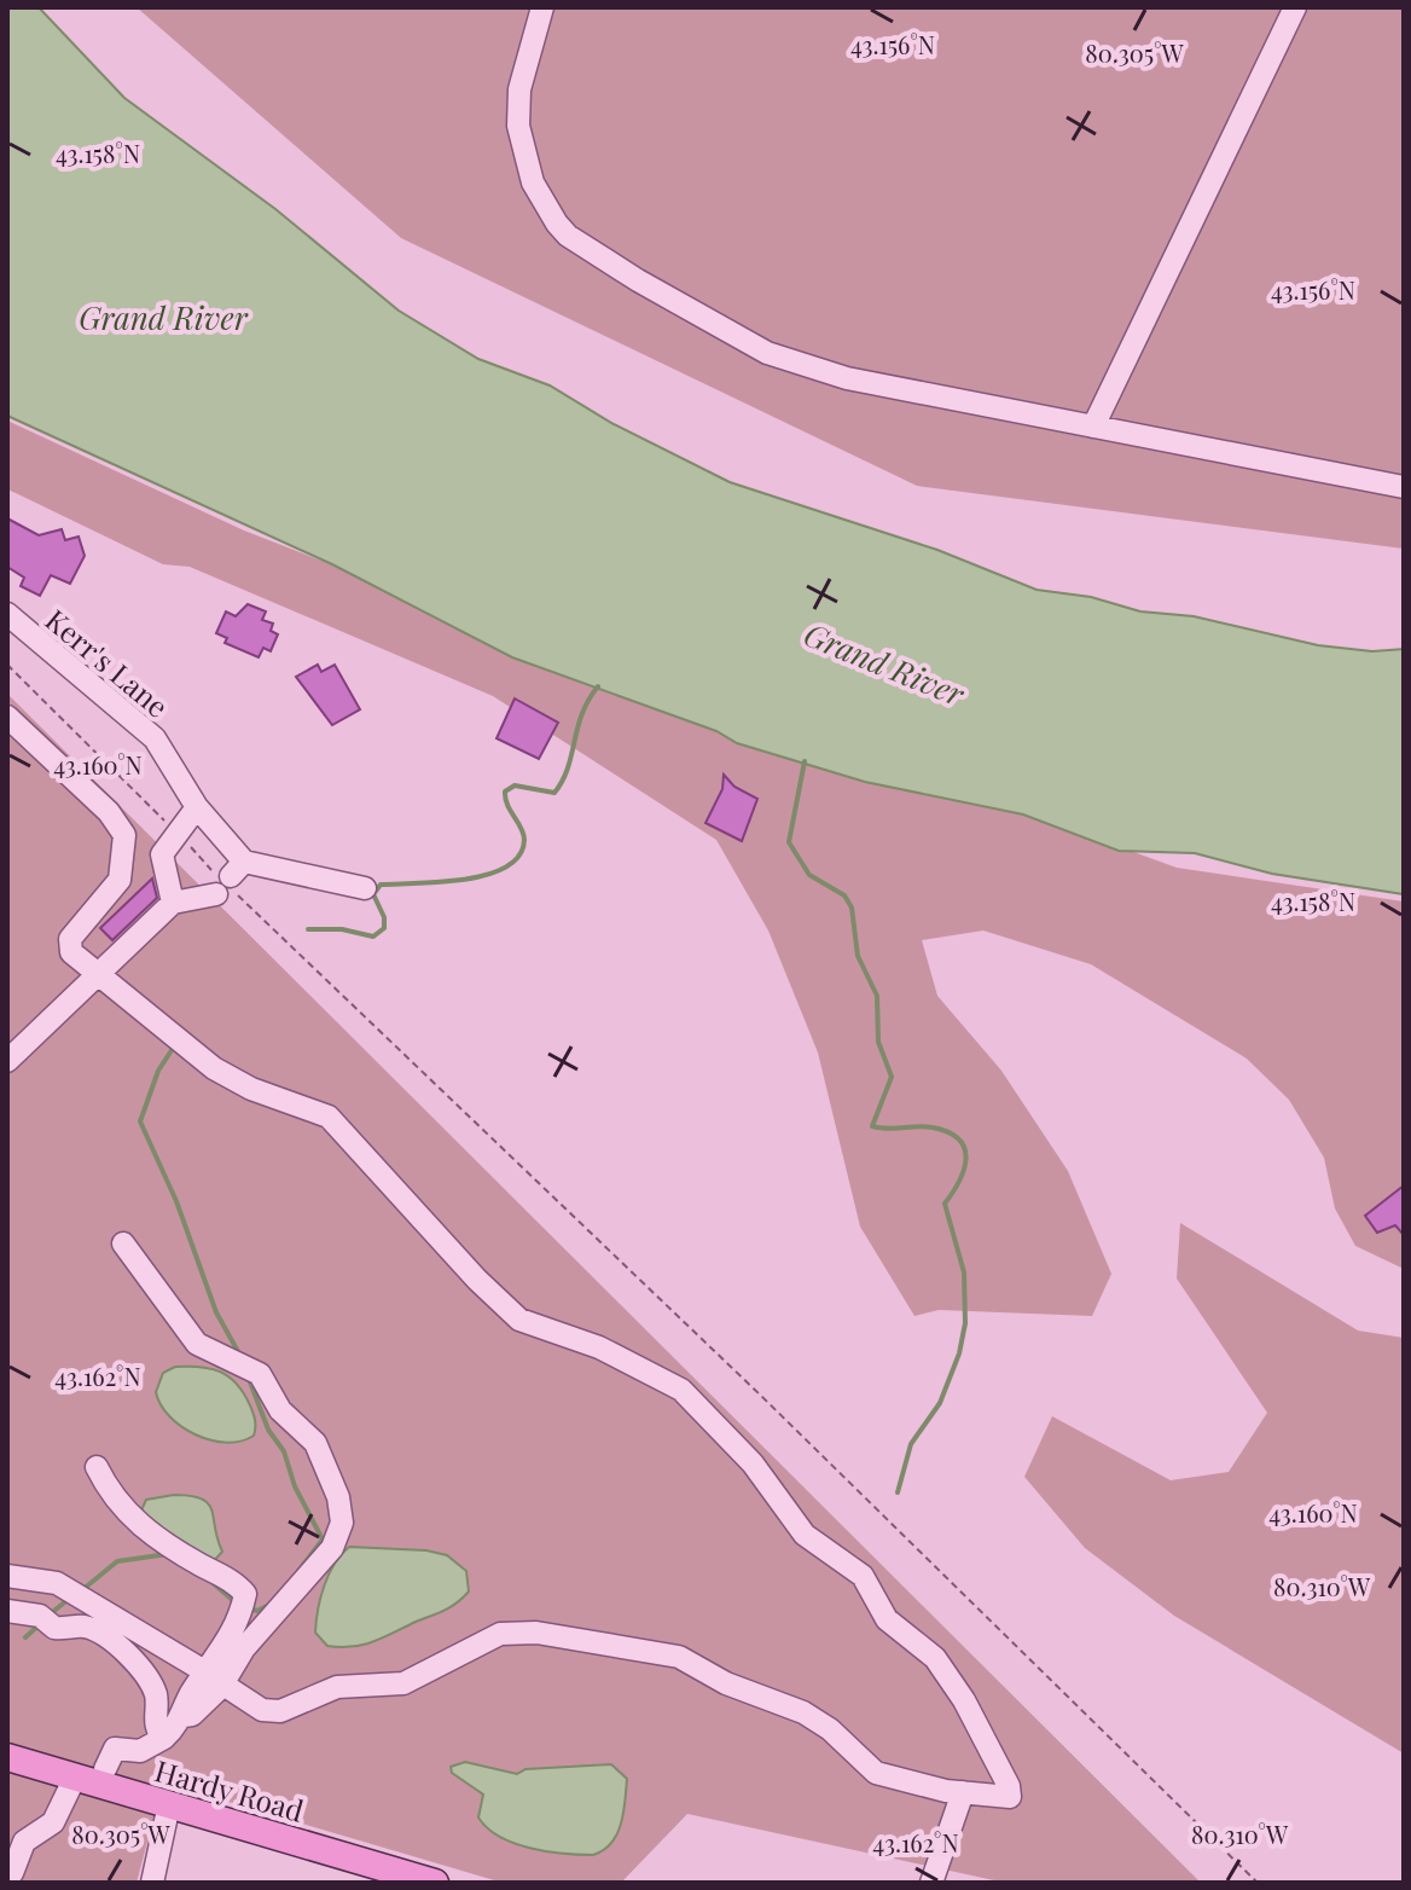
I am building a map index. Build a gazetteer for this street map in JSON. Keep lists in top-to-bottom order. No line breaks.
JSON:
{"streets":{"main road":["Hardy Road"],"street":["Kerr's Lane"]},"water":["Grand River"],"coordinates":["43.156°N","80.305°W","43.158°N","43.160°N","43.162°N","80.310°W"]}
